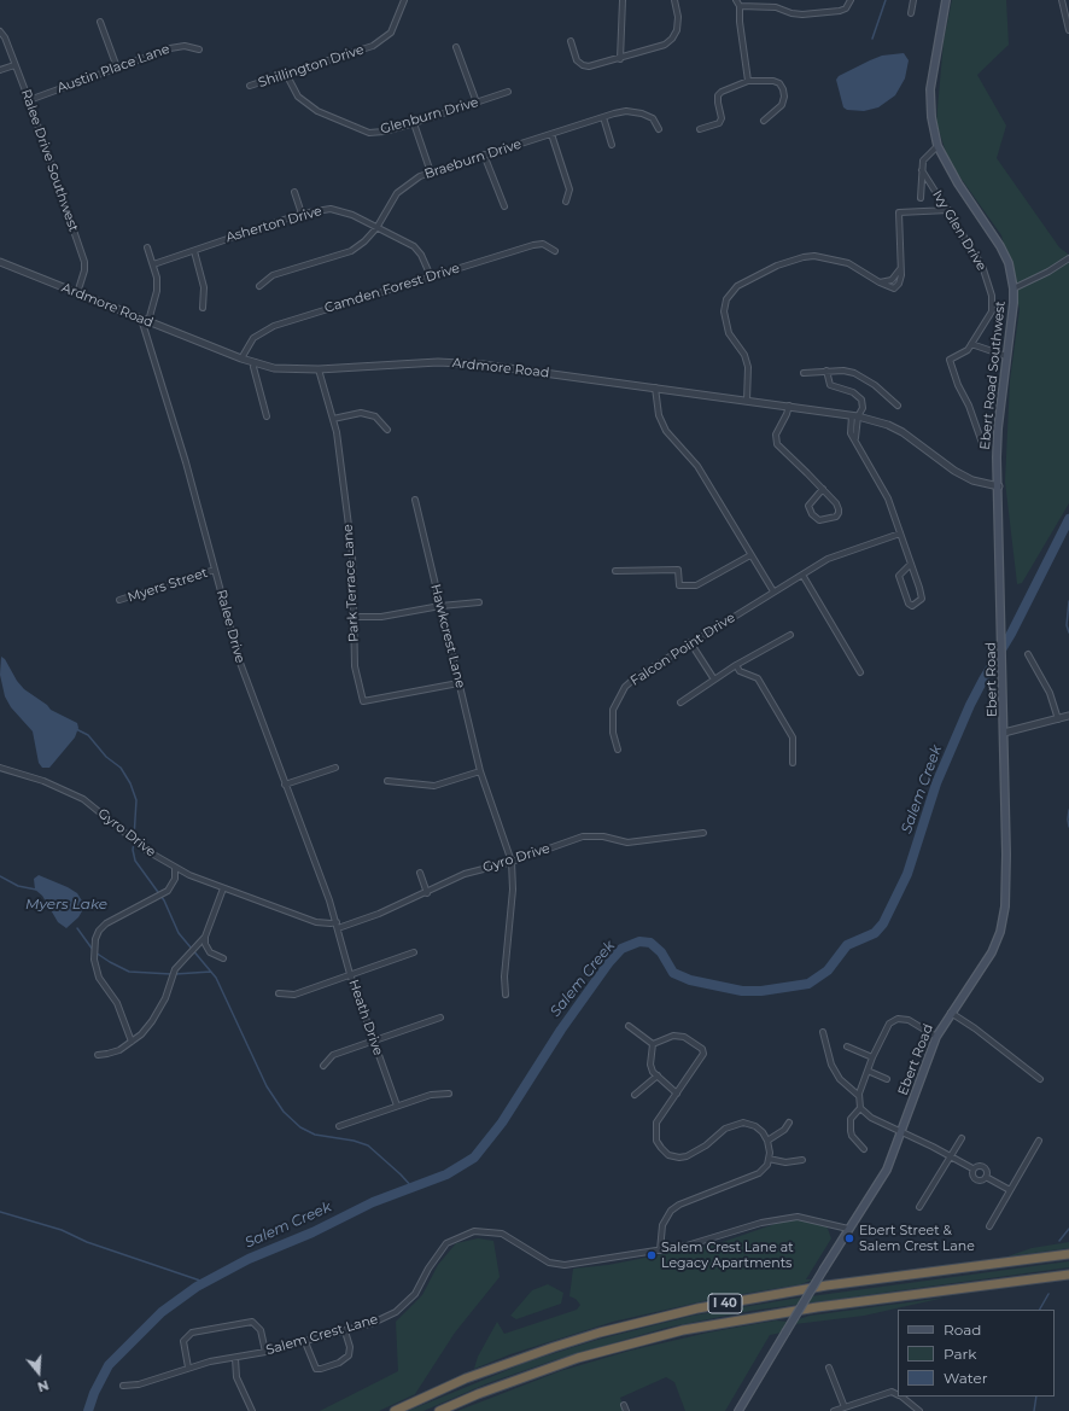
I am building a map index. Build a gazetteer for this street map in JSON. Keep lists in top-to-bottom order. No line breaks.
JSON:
{"streets":{"highway":["I 40"],"main road":["Ebert Road Southwest","Ebert Road"],"street":["Shillington Drive","Austin Place Lane","Glenburn Drive","Braeburn Drive","Ralee Drive Southwest","Asherton Drive","Ivy Glen Drive","Camden Forest Drive","Ardmore Road","Park Terrace Lane","Myers Street","Ralee Drive","Hawkcrest Lane","Falcon Point Drive","Gyro Drive","Heath Drive","Salem Crest Lane"]},"crossings":[["Shillington Drive","Glenburn Drive"],["Austin Place Lane","Ralee Drive Southwest"],["Braeburn Drive","Asherton Drive"],["Ralee Drive Southwest","Ardmore Road"],["Asherton Drive","Camden Forest Drive"],["Camden Forest Drive","Ardmore Road"],["Ardmore Road","Ebert Road Southwest"],["Ardmore Road","Park Terrace Lane"],["Ardmore Road","Ralee Drive"],["Ebert Road Southwest","Ebert Road"],["Park Terrace Lane","Hawkcrest Lane"],["Myers Street","Ralee Drive"],["Ralee Drive","Gyro Drive"],["Ralee Drive","Heath Drive"],["Hawkcrest Lane","Gyro Drive"],["Ebert Road","Salem Crest Lane"],["Gyro Drive","Heath Drive"]],"water":["Salem Creek","Myers Lake"],"places":["Ebert Street & Salem Crest Lane","Salem Crest Lane at Legacy Apartments"],"legend":["Road","Park","Water"],"north":"bottom"}
